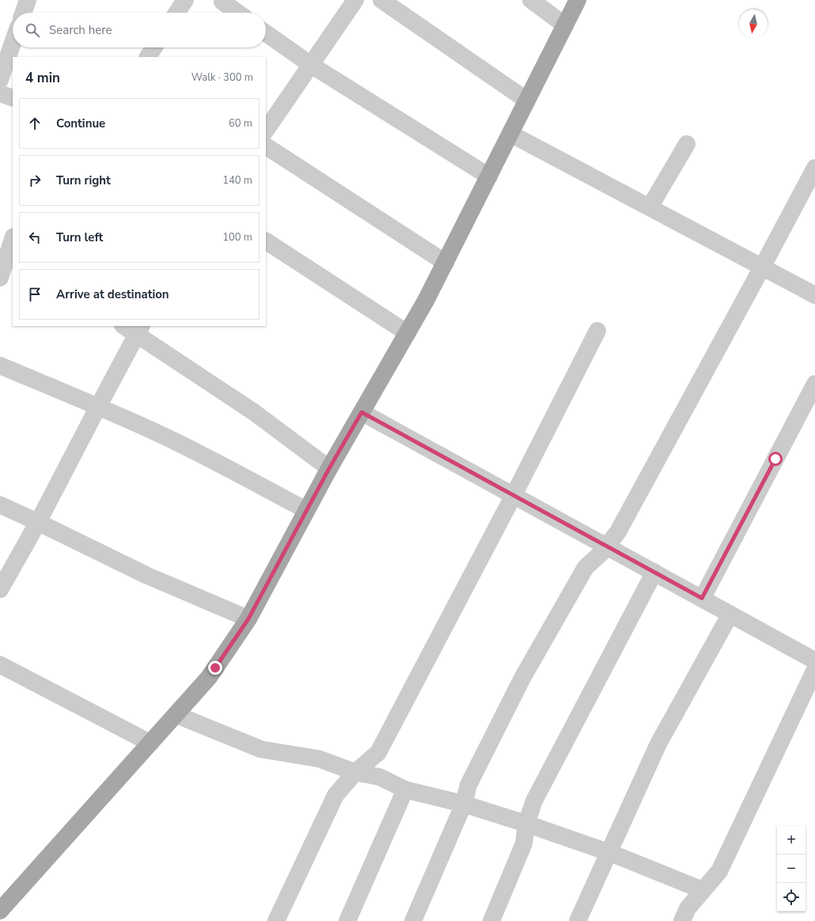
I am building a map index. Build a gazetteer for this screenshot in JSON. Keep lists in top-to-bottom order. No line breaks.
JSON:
{"north":"bottom","page":{"search":"Search here","heading":["4 min","Walk · 300 m"],"list":[["Continue","60 m"],["Turn right","140 m"],["Turn left","100 m"],"Arrive at destination"],"map_buttons":["+","−"]}}
